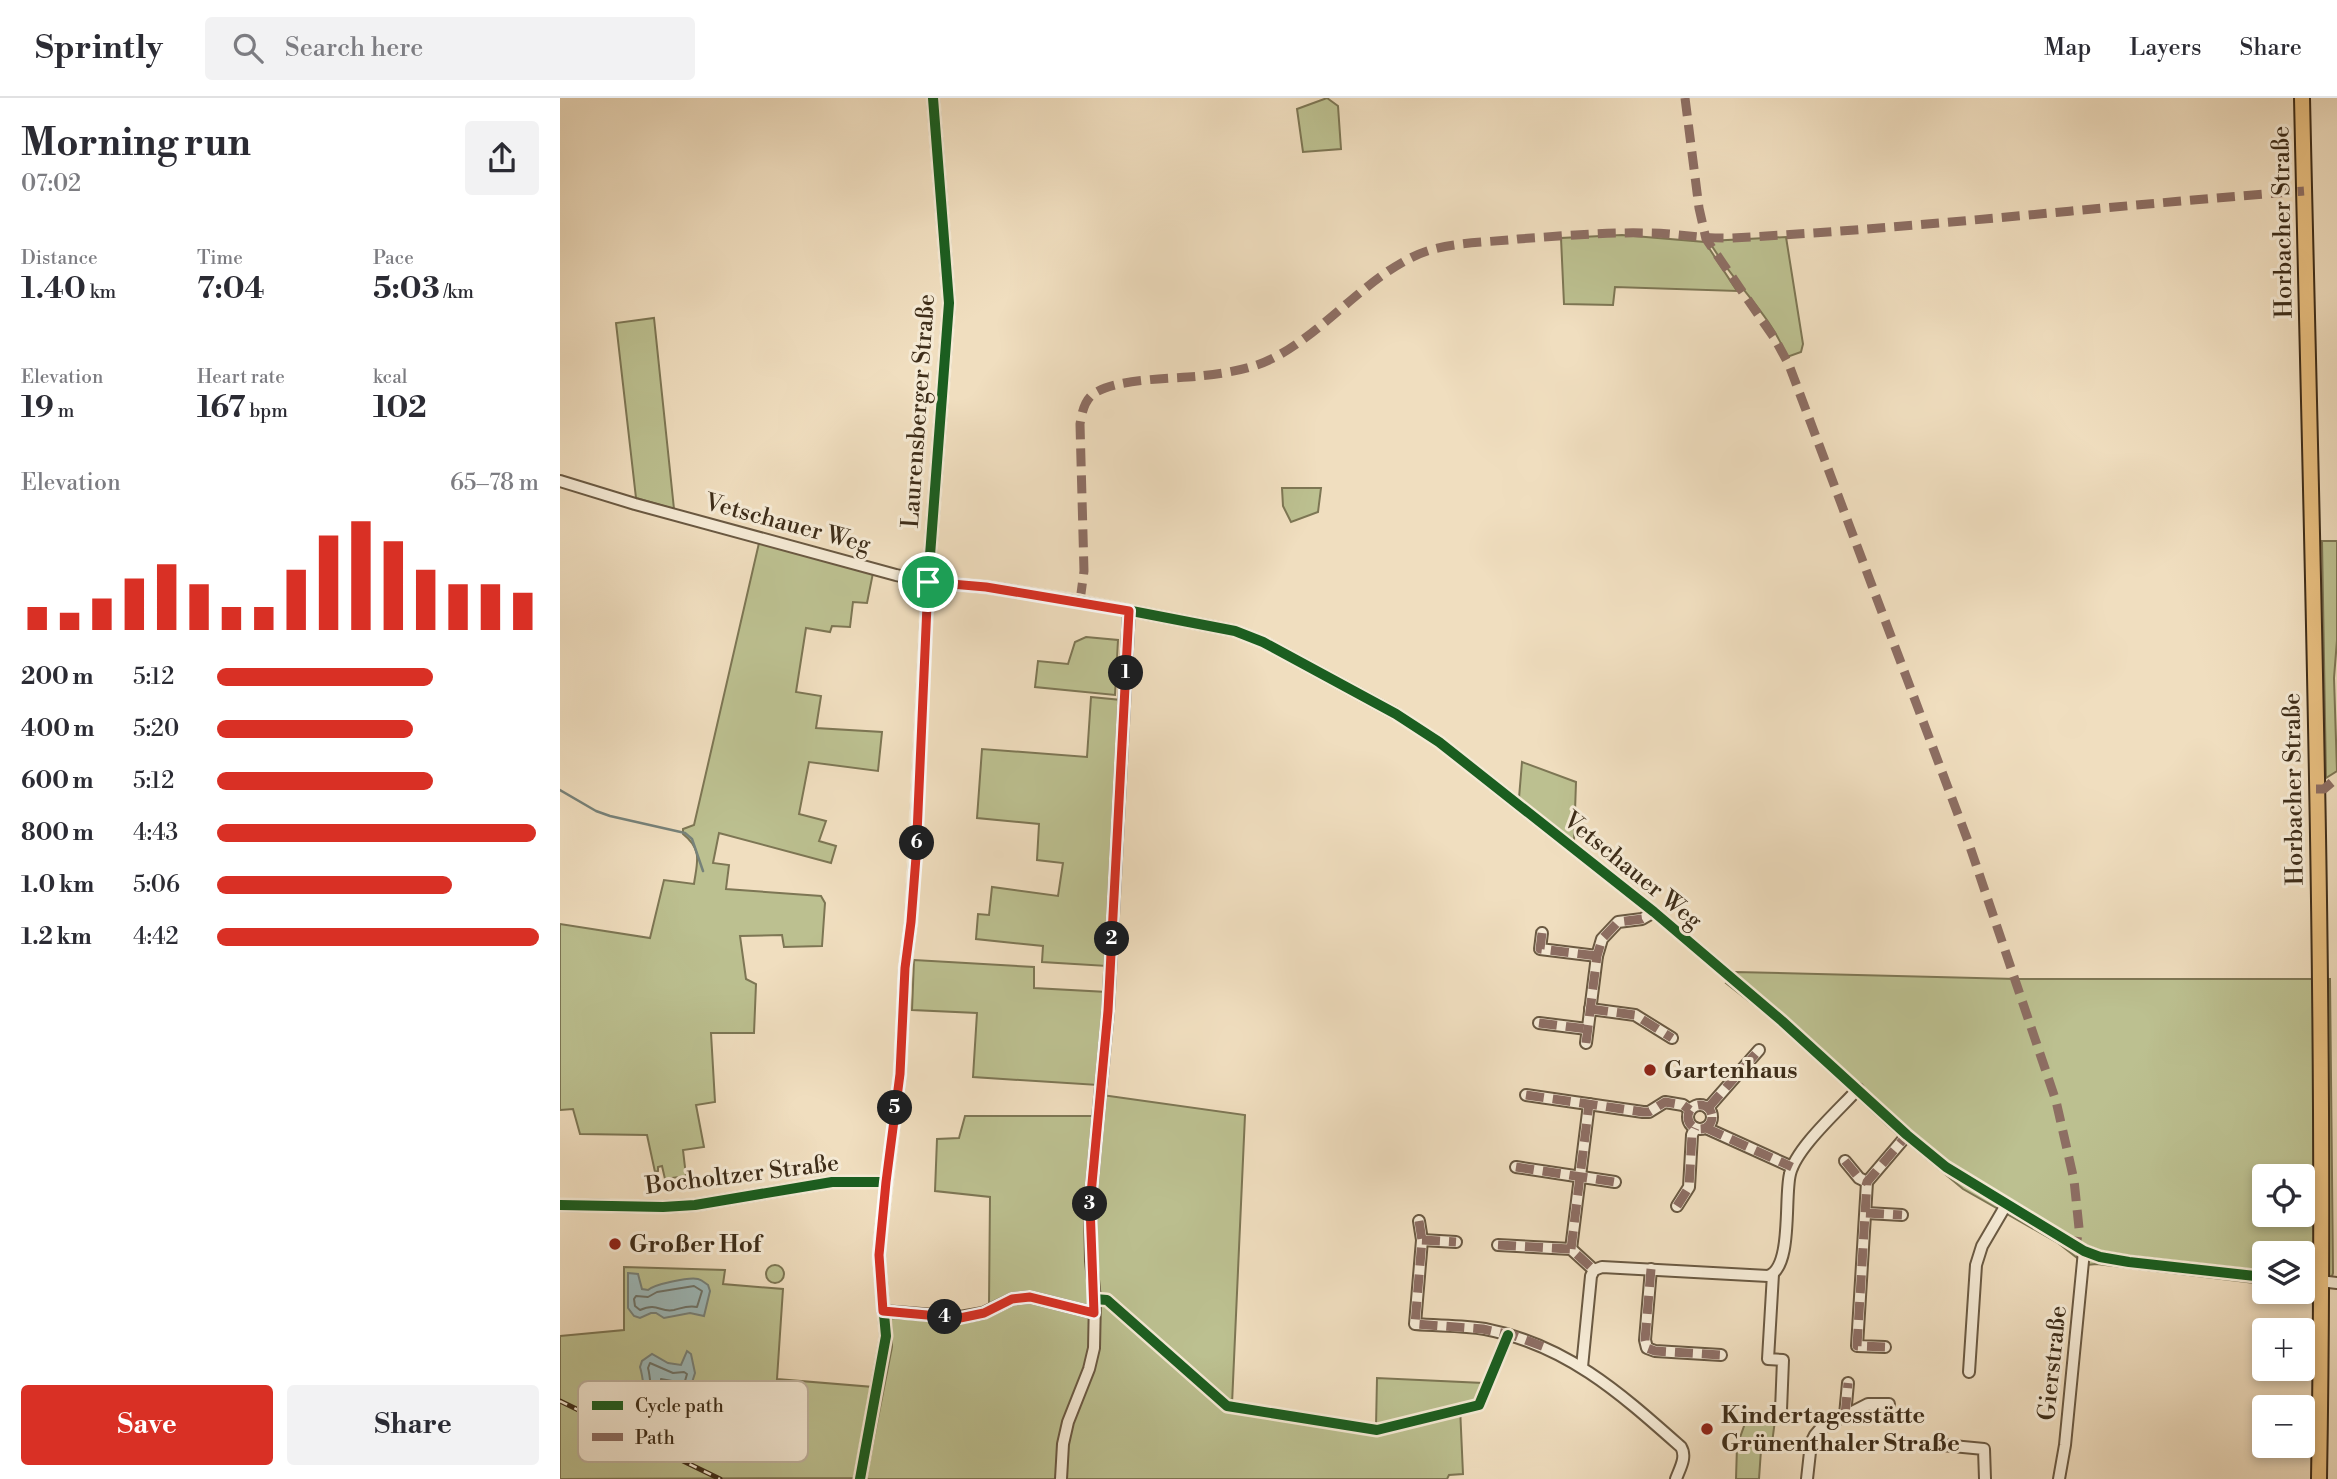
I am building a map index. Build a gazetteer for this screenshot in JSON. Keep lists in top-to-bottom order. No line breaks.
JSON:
{"streets":{"main road":["Horbacher Straße"],"street":["Laurensberger Straße","Vetschauer Weg","Bocholtzer Straße","Gierstraße"]},"crossings":[["Laurensberger Straße","Vetschauer Weg"],["Laurensberger Straße","Bocholtzer Straße"],["Vetschauer Weg","Gierstraße"]],"places":["Gartenhaus","Großer Hof","Kindertagesstätte Grünenthaler Straße"],"legend":["Cycle path","Path"],"page":{"header":"Sprintly","search":"Search here","nav":["Map","Layers","Share"],"heading":["Morning run","07:02"],"stats":[["Distance","1.40 km"],["Time","7:04"],["Pace","5:03 /km"],["Elevation","19 m"],["Heart rate","167 bpm"],["kcal","102"]],"chart":["Elevation","65–78 m"],"list":[{"name":"200 m","note":"5:12"},{"name":"400 m","note":"5:20"},{"name":"600 m","note":"5:12"},{"name":"800 m","note":"4:43"},{"name":"1.0 km","note":"5:06"},{"name":"1.2 km","note":"4:42"}],"pins":["1","6","2","5","3","4"],"map_buttons":["+","−"],"buttons":["Save","Share"]}}
